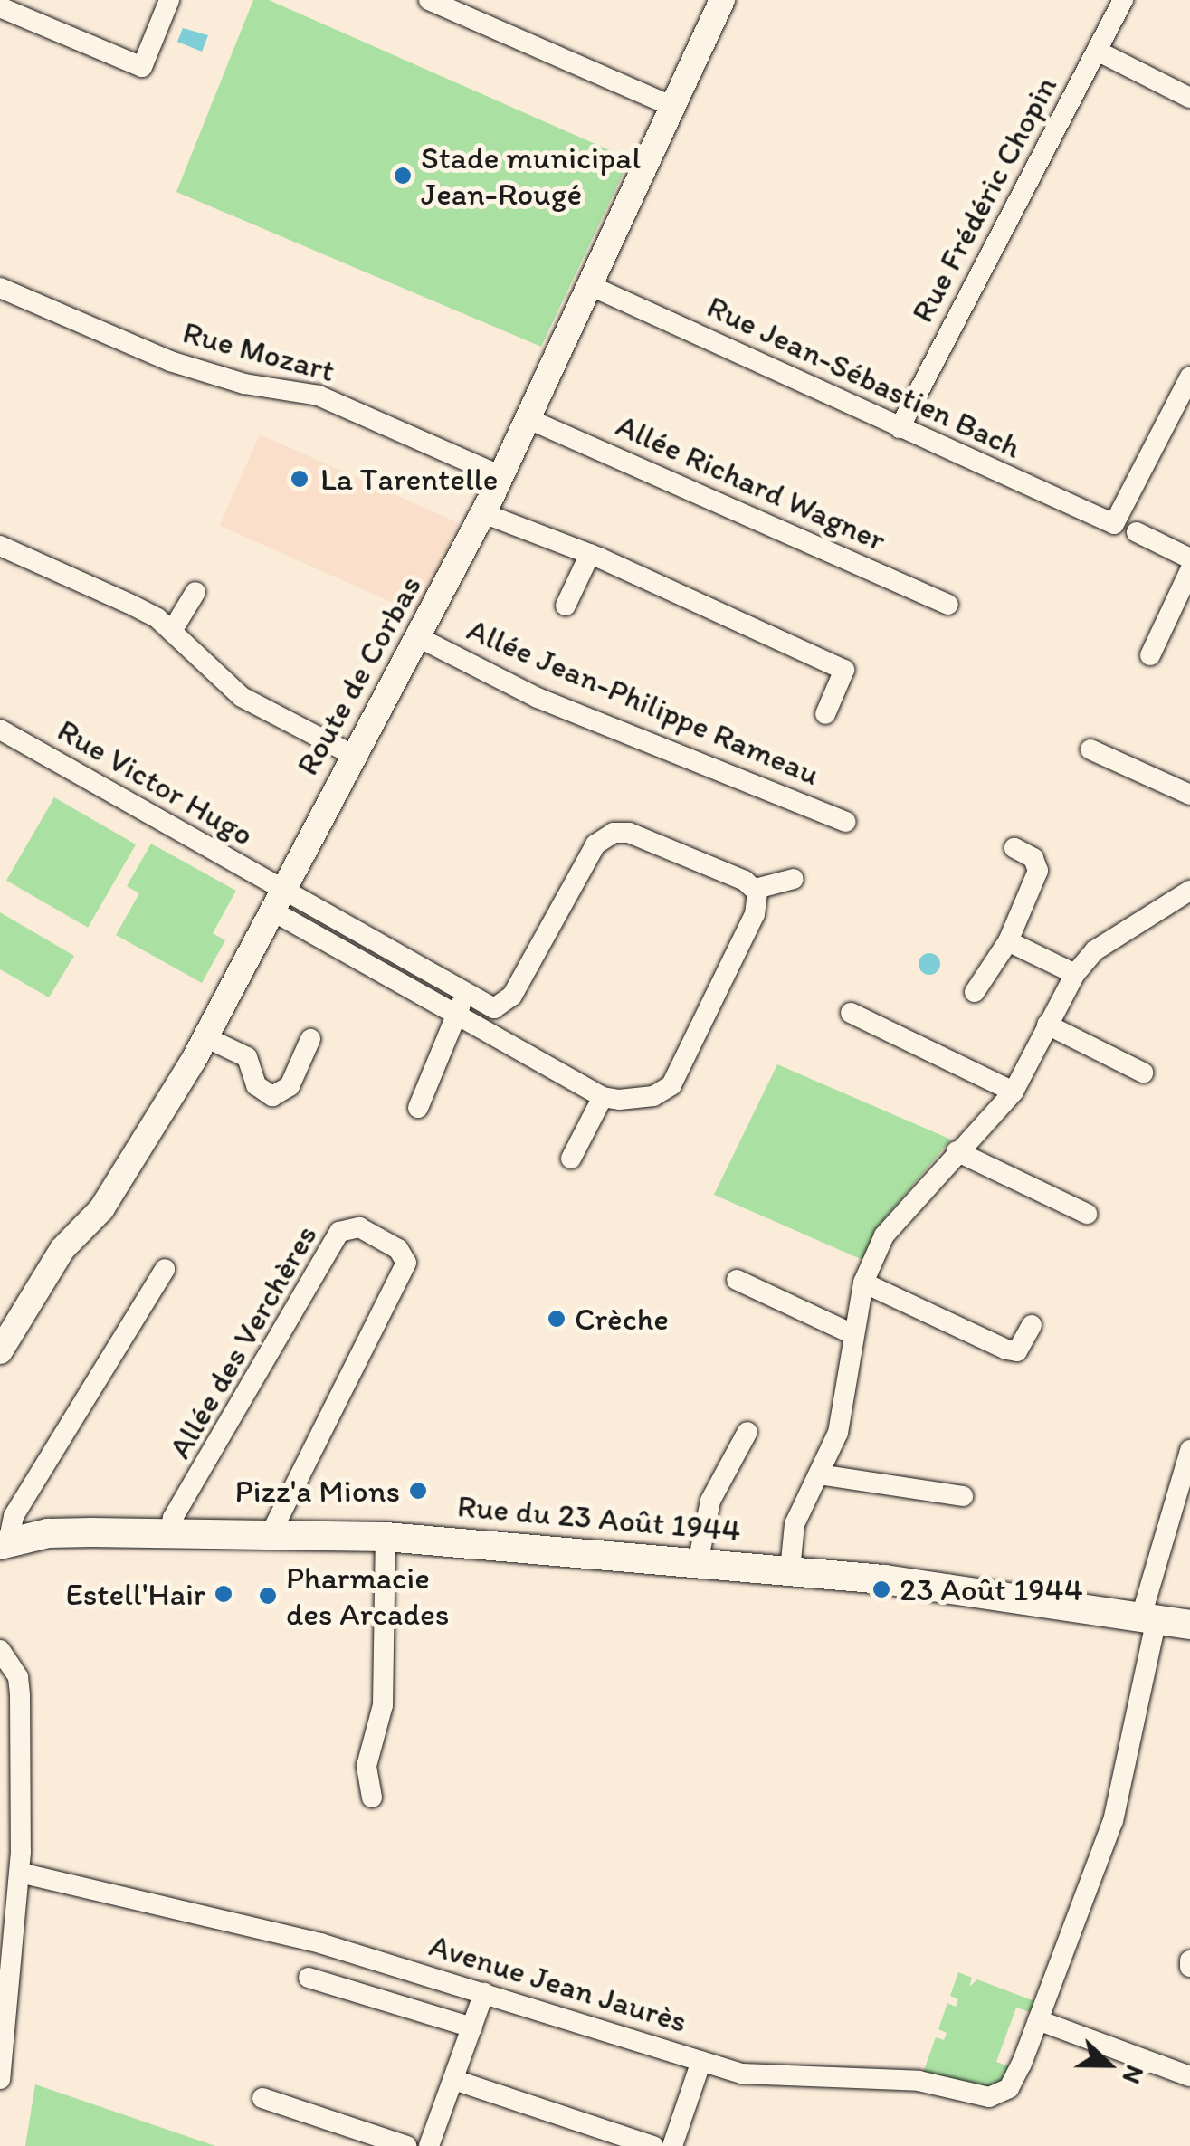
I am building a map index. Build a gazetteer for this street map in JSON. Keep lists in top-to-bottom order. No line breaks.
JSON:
{"streets":{"main road":["Rue du 23 Août 1944"],"street":["Rue Frédéric Chopin","Rue Mozart","Rue Jean-Sébastien Bach","Allée Richard Wagner","Route de Corbas","Allée Jean-Philippe Rameau","Rue Victor Hugo","Allée des Verchères","Avenue Jean Jaurès"]},"crossings":[["Rue Frédéric Chopin","Rue Jean-Sébastien Bach"],["Rue Mozart","Route de Corbas"],["Rue Jean-Sébastien Bach","Route de Corbas"],["Allée Richard Wagner","Route de Corbas"],["Route de Corbas","Allée Jean-Philippe Rameau"],["Route de Corbas","Rue Victor Hugo"],["Allée des Verchères","Rue du 23 Août 1944"],["Rue du 23 Août 1944","Avenue Jean Jaurès"]],"places":["Stade municipal Jean-Rougé","La Tarentelle","Crèche","Pizz'a Mions","23 Août 1944","Estell'Hair","Pharmacie des Arcades"],"north":"right"}
